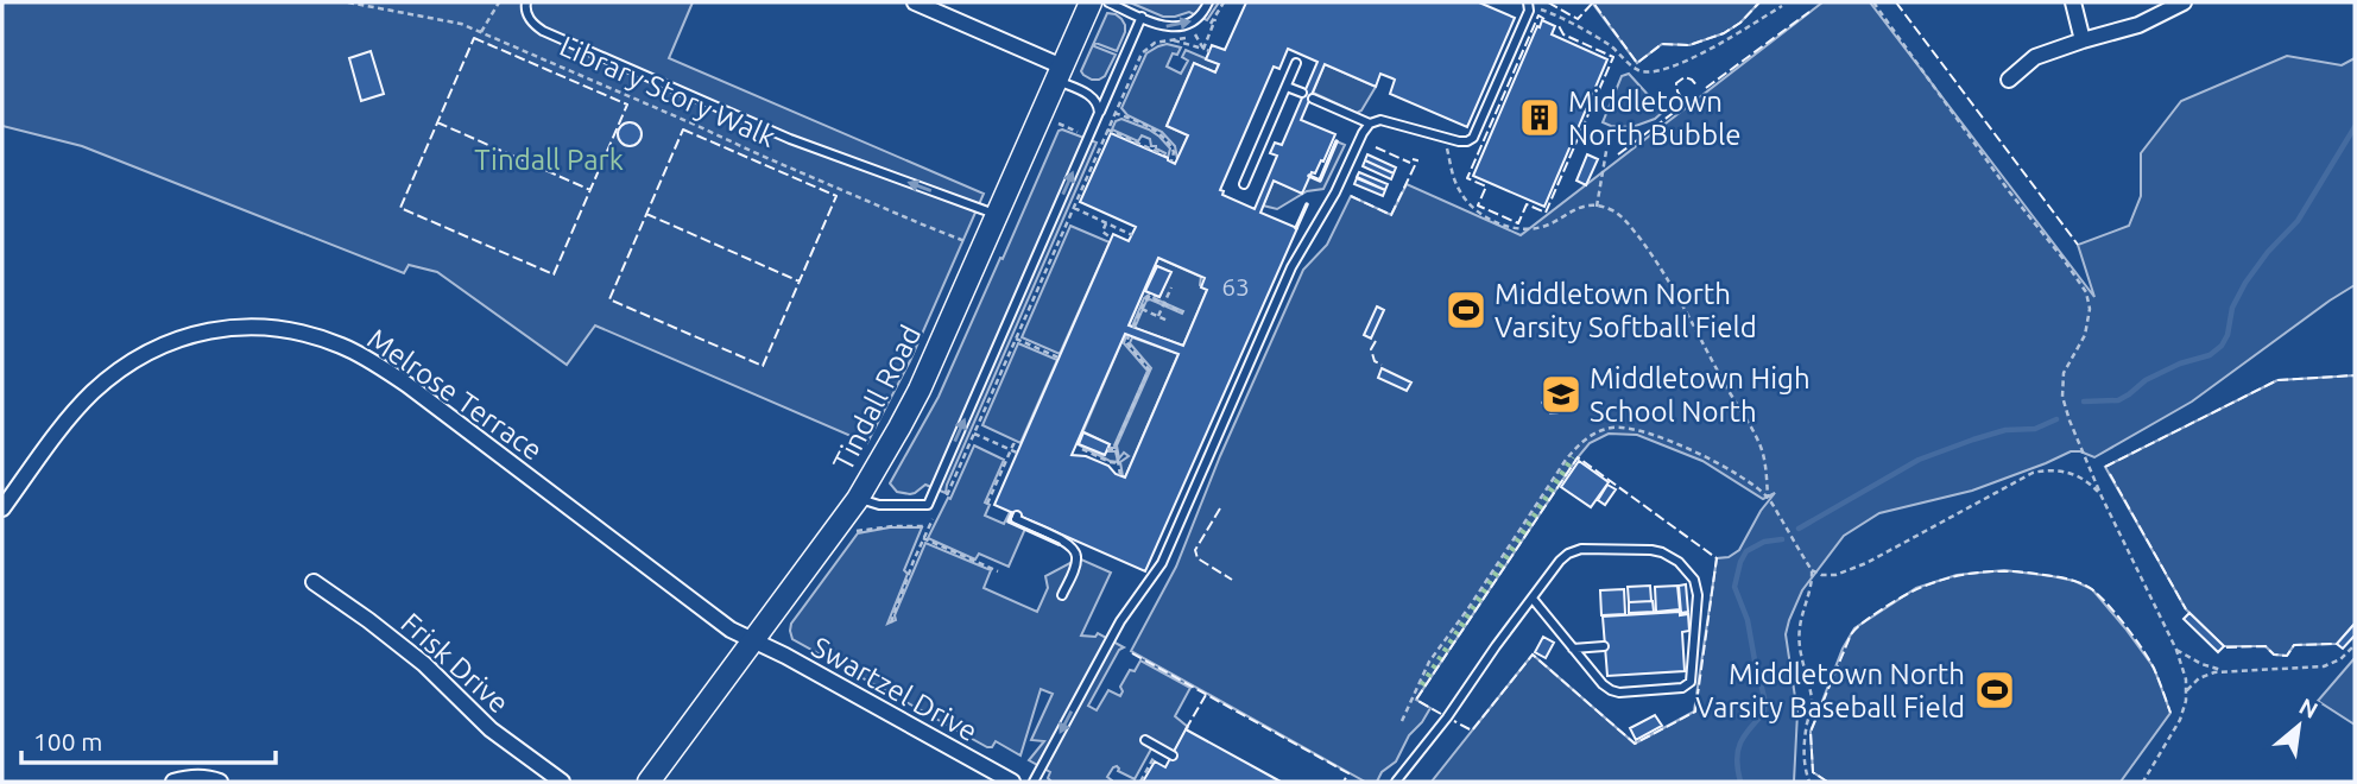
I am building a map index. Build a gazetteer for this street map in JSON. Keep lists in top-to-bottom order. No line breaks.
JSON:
{"streets":{"street":["Melrose Terrace","Tindall Road","Frisk Drive","Swartzel Drive"],"path":["Library Story Walk"]},"crossings":[["Melrose Terrace","Tindall Road"],["Melrose Terrace","Swartzel Drive"],["Tindall Road","Swartzel Drive"]],"parks":["Tindall Park"],"places":{"building":["Middletown North Bubble"],"sports":["Middletown North Varsity Softball Field","Middletown North Varsity Baseball Field"],"school or university":["Middletown High School North"]},"house_numbers":["63"],"scale_bar":"100 m","north":"top right"}
